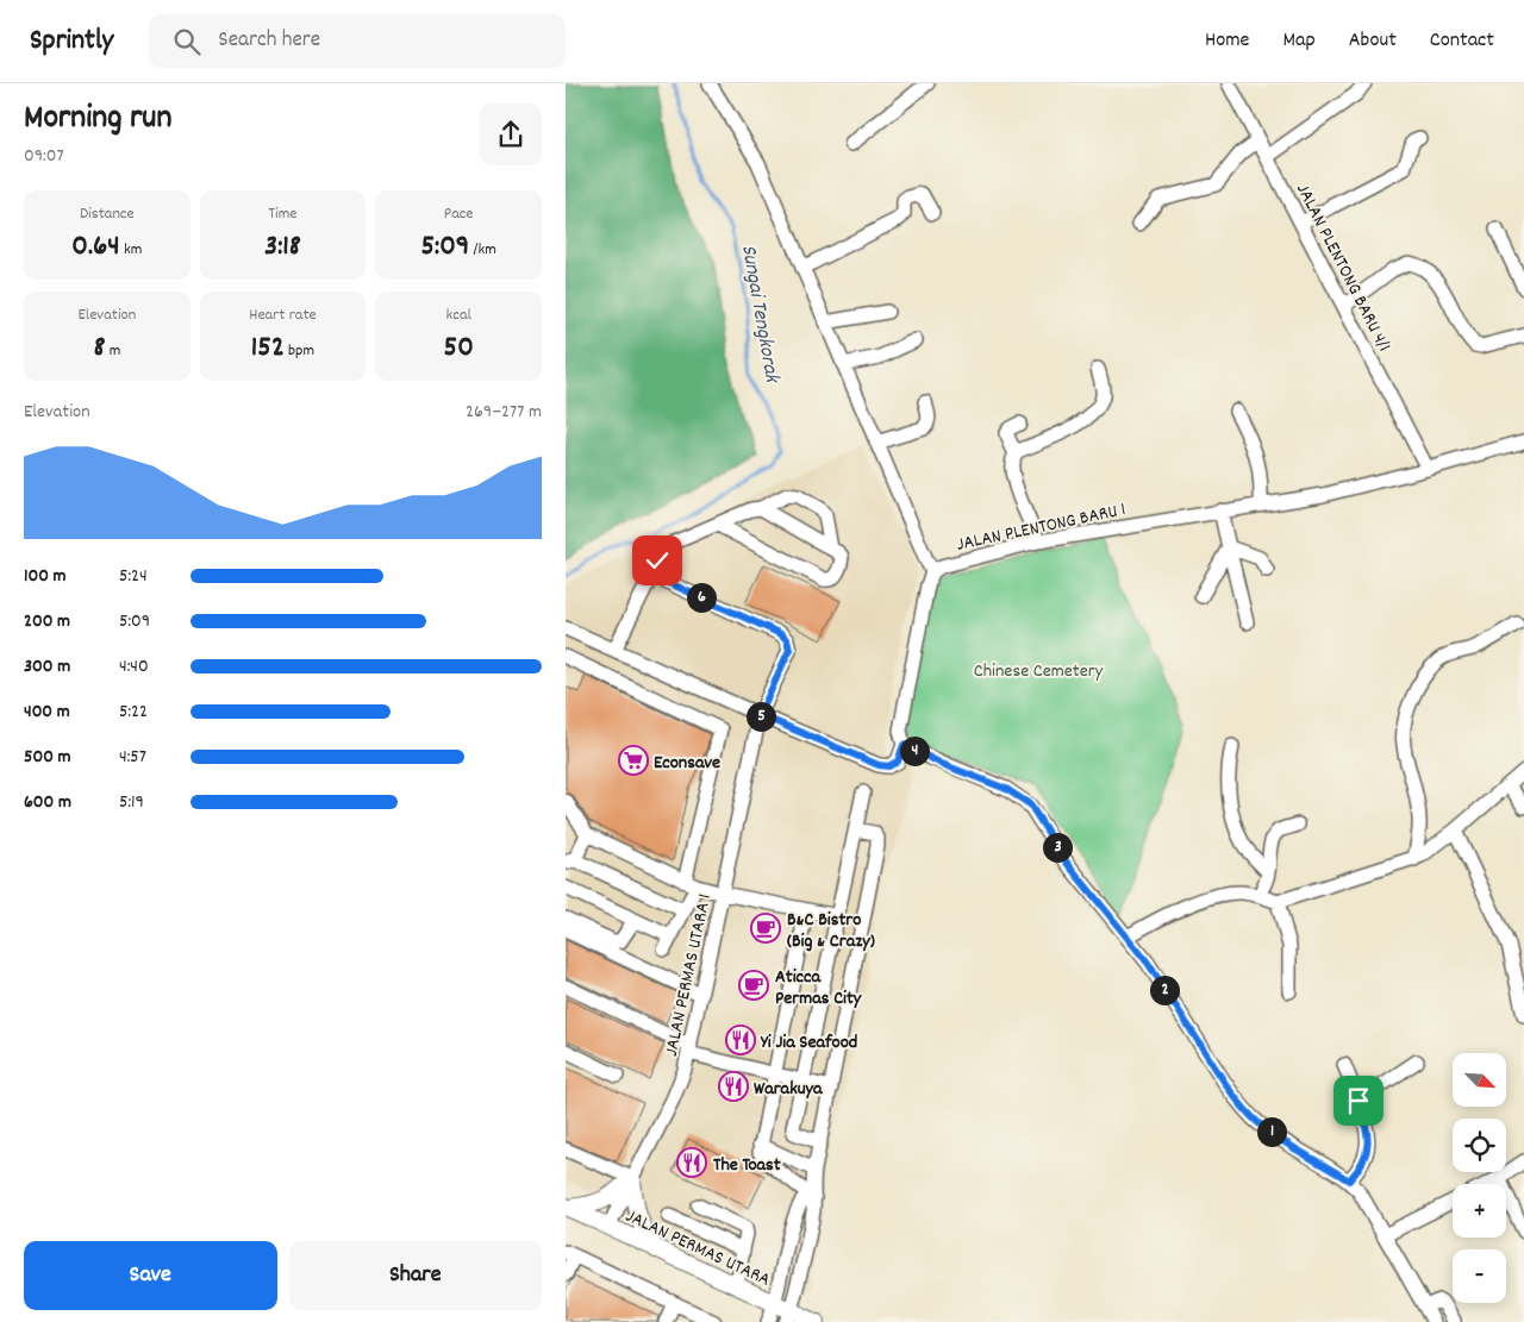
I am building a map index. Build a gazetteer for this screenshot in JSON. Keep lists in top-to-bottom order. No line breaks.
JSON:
{"streets":{"main road":["JALAN PERMAS UTARA"],"street":["JALAN PLENTONG BARU 4/1","JALAN PLENTONG BARU 1","JALAN PERMAS UTARA 1"]},"crossings":[["JALAN PLENTONG BARU 4/1","JALAN PLENTONG BARU 1"],["JALAN PERMAS UTARA 1","JALAN PERMAS UTARA"]],"water":["Sungai Tengkorak"],"parks":["Chinese Cemetery"],"places":{"supermarket":["Econsave"],"cafe":["B&C Bistro (Big & Crazy)","Aticca Permas City"],"restaurant":["Yi Jia Seafood","Warakuya","The Toast"]},"north":"bottom right","page":{"header":"Sprintly","search":"Search here","nav":["Home","Map","About","Contact"],"heading":["Morning run","09:07"],"stats":[["Distance","0.64 km"],["Time","3:18"],["Pace","5:09 /km"],["Elevation","8 m"],["Heart rate","152 bpm"],["kcal","50"]],"chart":["Elevation","269–277 m"],"list":[{"name":"100 m","note":"5:24"},{"name":"200 m","note":"5:09"},{"name":"300 m","note":"4:40"},{"name":"400 m","note":"5:22"},{"name":"500 m","note":"4:57"},{"name":"600 m","note":"5:19"}],"pins":["6","5","4","3","2","1"],"map_buttons":["+","−"],"buttons":["Save","Share"]}}
